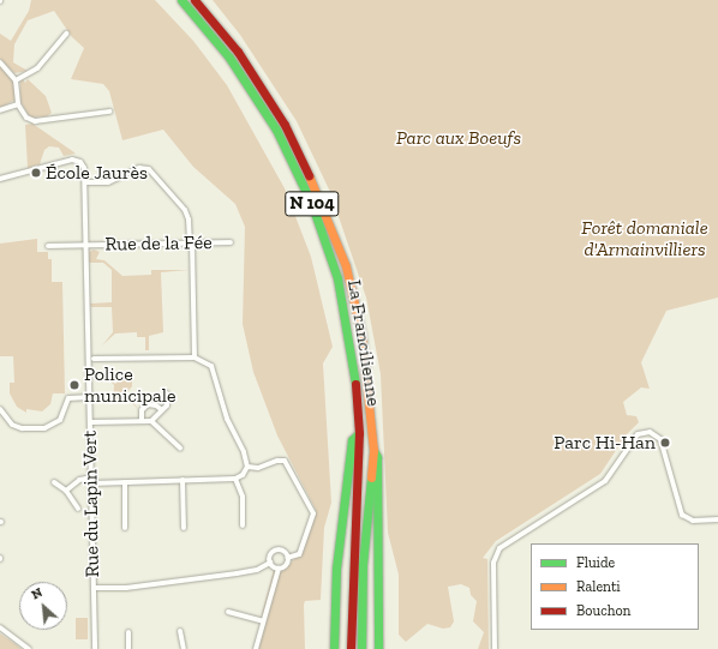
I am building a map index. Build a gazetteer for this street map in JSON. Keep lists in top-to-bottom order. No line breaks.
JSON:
{"streets":{"highway":["N 104","La Francilienne"],"street":["Rue de la Fée","Rue du Lapin Vert"]},"crossings":[["Rue de la Fée","Rue du Lapin Vert"]],"parks":["Parc aux Boeufs","Forêt domaniale d'Armainvilliers"],"places":["École Jaurès","Police municipale","Parc Hi-Han"],"legend":["Fluide","Ralenti","Bouchon"],"north":"top left"}
